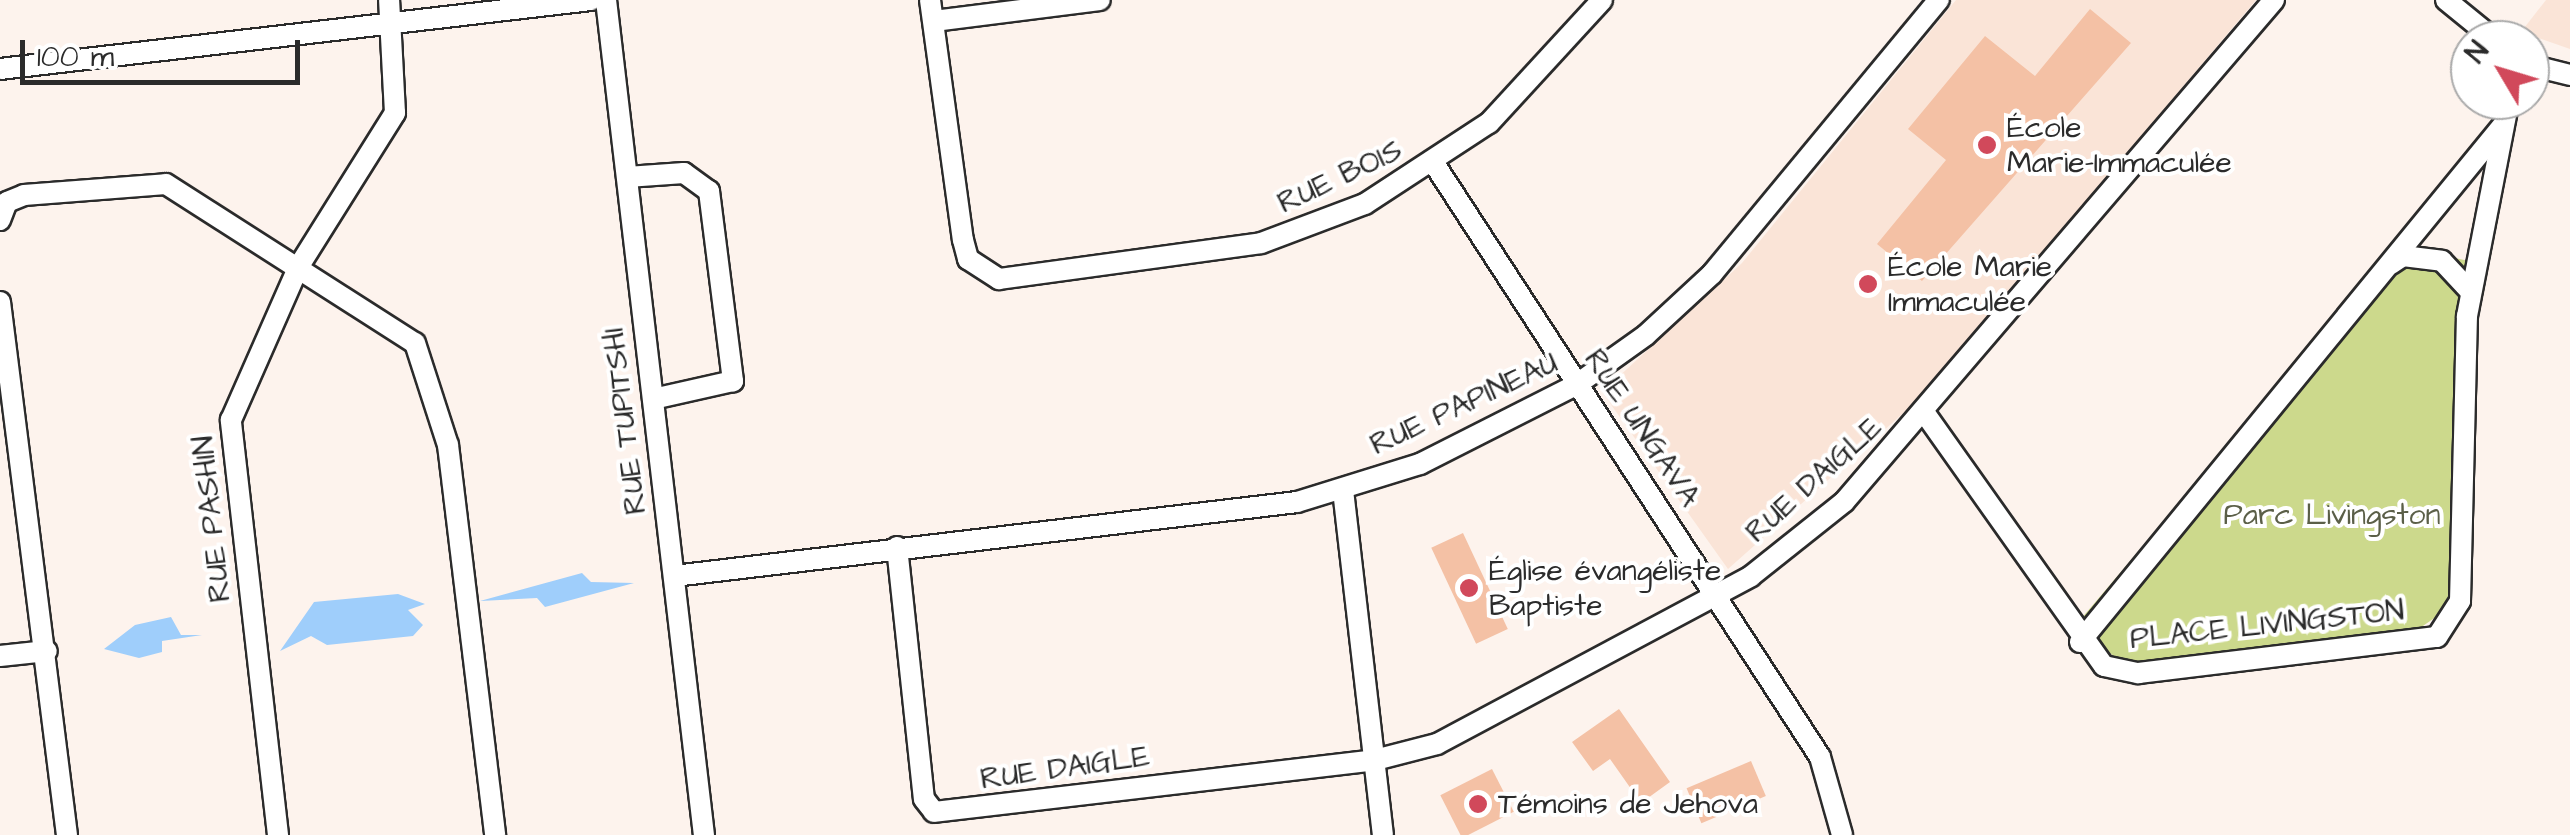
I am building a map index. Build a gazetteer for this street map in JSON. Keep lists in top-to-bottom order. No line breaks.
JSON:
{"streets":{"street":["RUE BOIS","RUE PAPINEAU","RUE TUPITSHI","RUE UNGAVA","RUE DAIGLE","RUE PASHIN","PLACE LIVINGSTON"]},"crossings":[["RUE BOIS","RUE UNGAVA"],["RUE PAPINEAU","RUE TUPITSHI"],["RUE PAPINEAU","RUE UNGAVA"],["RUE PAPINEAU","RUE DAIGLE"],["RUE UNGAVA","RUE DAIGLE"],["RUE DAIGLE","PLACE LIVINGSTON"]],"parks":["Parc Livingston"],"places":["École Marie-Immaculée","École Marie Immaculée","Église évangéliste Baptiste","Témoins de Jehova"],"scale_bar":"100 m","north":"top left"}
